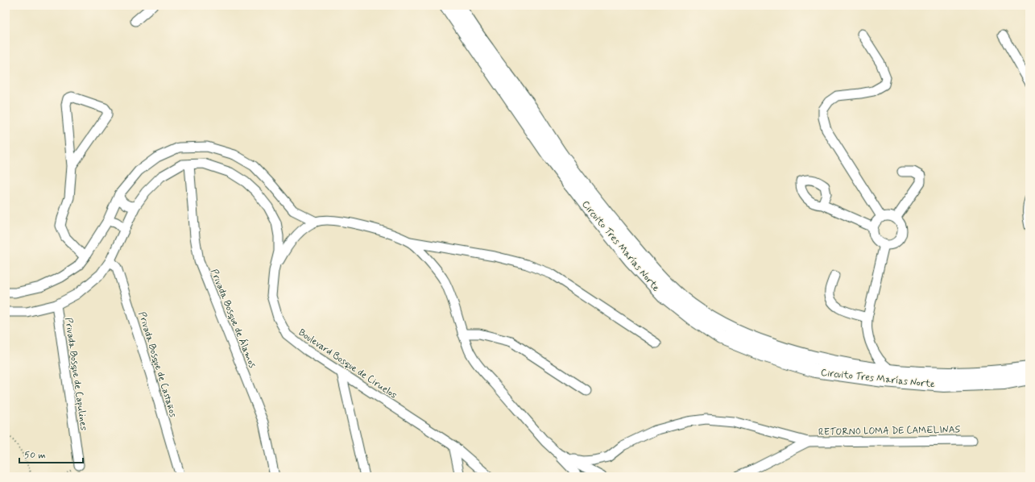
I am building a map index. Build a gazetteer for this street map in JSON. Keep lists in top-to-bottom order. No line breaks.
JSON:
{"streets":{"street":["Circuito Tres Marías Norte","Privada Bosque de Álamos","Boulevard Bosque de Ciruelos","Privada Bosque de Castaños","Privada Bosque de Capulines","RETORNO LOMA DE CAMELINAS"]},"crossings":[["Privada Bosque de Álamos","Boulevard Bosque de Ciruelos"],["Boulevard Bosque de Ciruelos","Privada Bosque de Castaños"],["Boulevard Bosque de Ciruelos","Privada Bosque de Capulines"]],"scale_bar":"50 m"}
